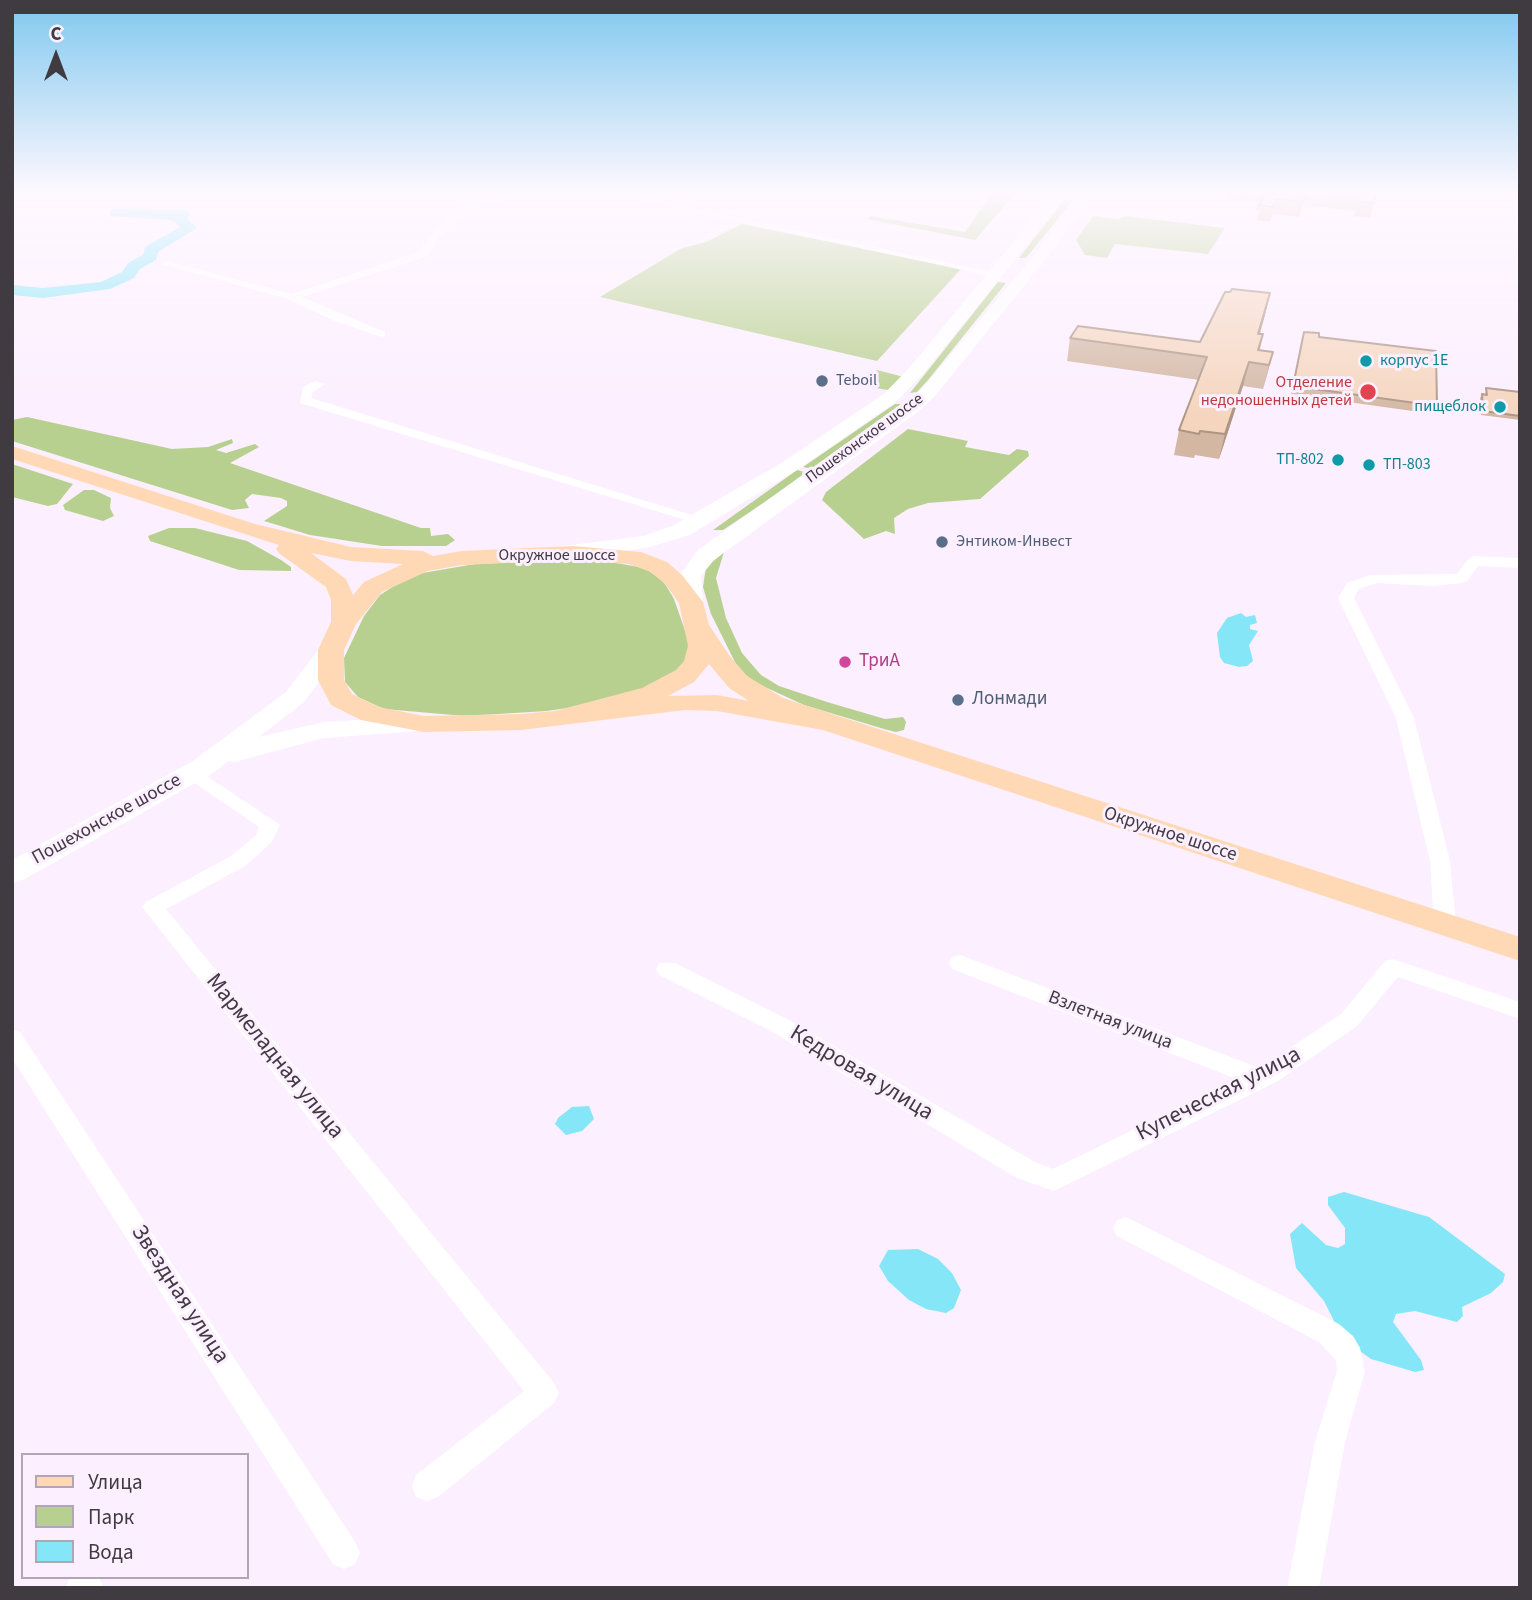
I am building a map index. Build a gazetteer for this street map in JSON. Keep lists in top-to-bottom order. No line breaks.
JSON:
{"streets":{"main road":["Пошехонское шоссе","Окружное шоссе"],"street":["Взлетная улица","Мармеладная улица","Кедровая улица","Купеческая улица","Звездная улица"]},"crossings":[["Пошехонское шоссе","Окружное шоссе"],["Пошехонское шоссе","Мармеладная улица"],["Взлетная улица","Купеческая улица"],["Кедровая улица","Купеческая улица"]],"places":["корпус 1Е","Teboil","Отделение недоношенных детей","пищеблок","ТП-802","ТП-803","Энтиком-Инвест","ТриА","Лонмади"],"legend":["Улица","Парк","Вода"],"north":"top"}
